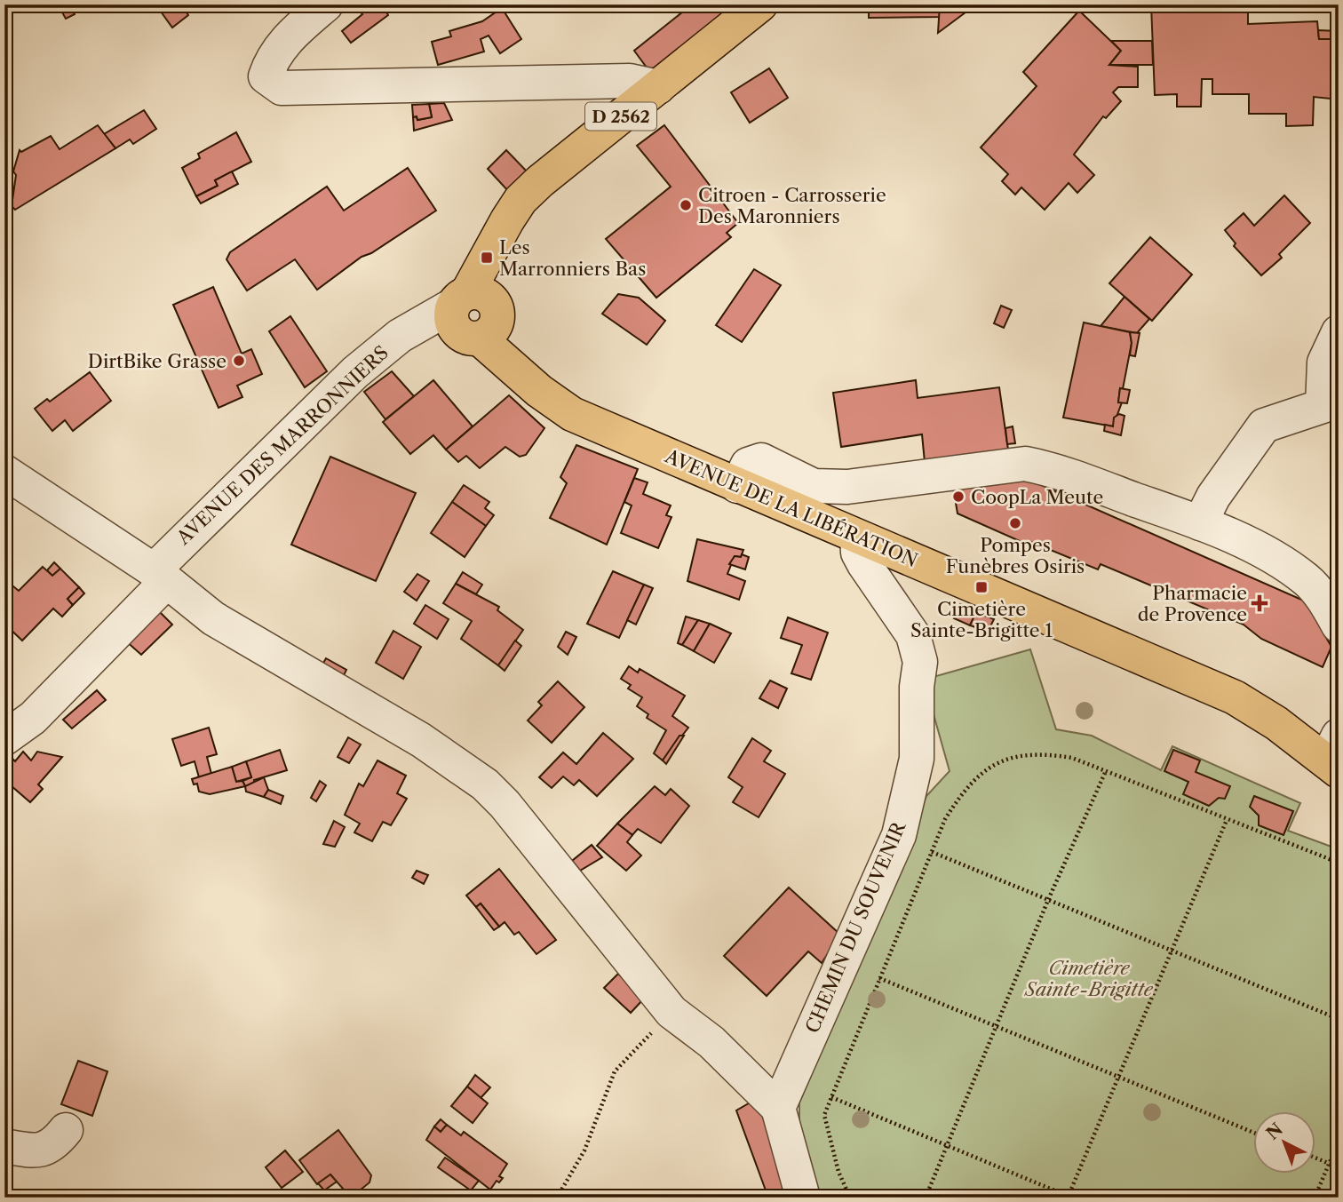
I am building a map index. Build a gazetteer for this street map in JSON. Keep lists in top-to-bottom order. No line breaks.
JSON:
{"streets":{"main road":["D 2562","AVENUE DE LA LIBÉRATION"],"street":["AVENUE DES MARRONNIERS","CHEMIN DU SOUVENIR"]},"crossings":[["AVENUE DES MARRONNIERS","AVENUE DE LA LIBÉRATION"],["AVENUE DE LA LIBÉRATION","CHEMIN DU SOUVENIR"]],"parks":["Cimetière Sainte-Brigitte"],"places":{"other":["Citroen - Carrosserie Des Maronniers","DirtBike Grasse","CoopLa Meute","Pompes Funèbres Osiris"],"transit":["Les Marronniers Bas","Cimetière Sainte-Brigitte 1"],"health":["Pharmacie de Provence"]},"north":"top left"}
